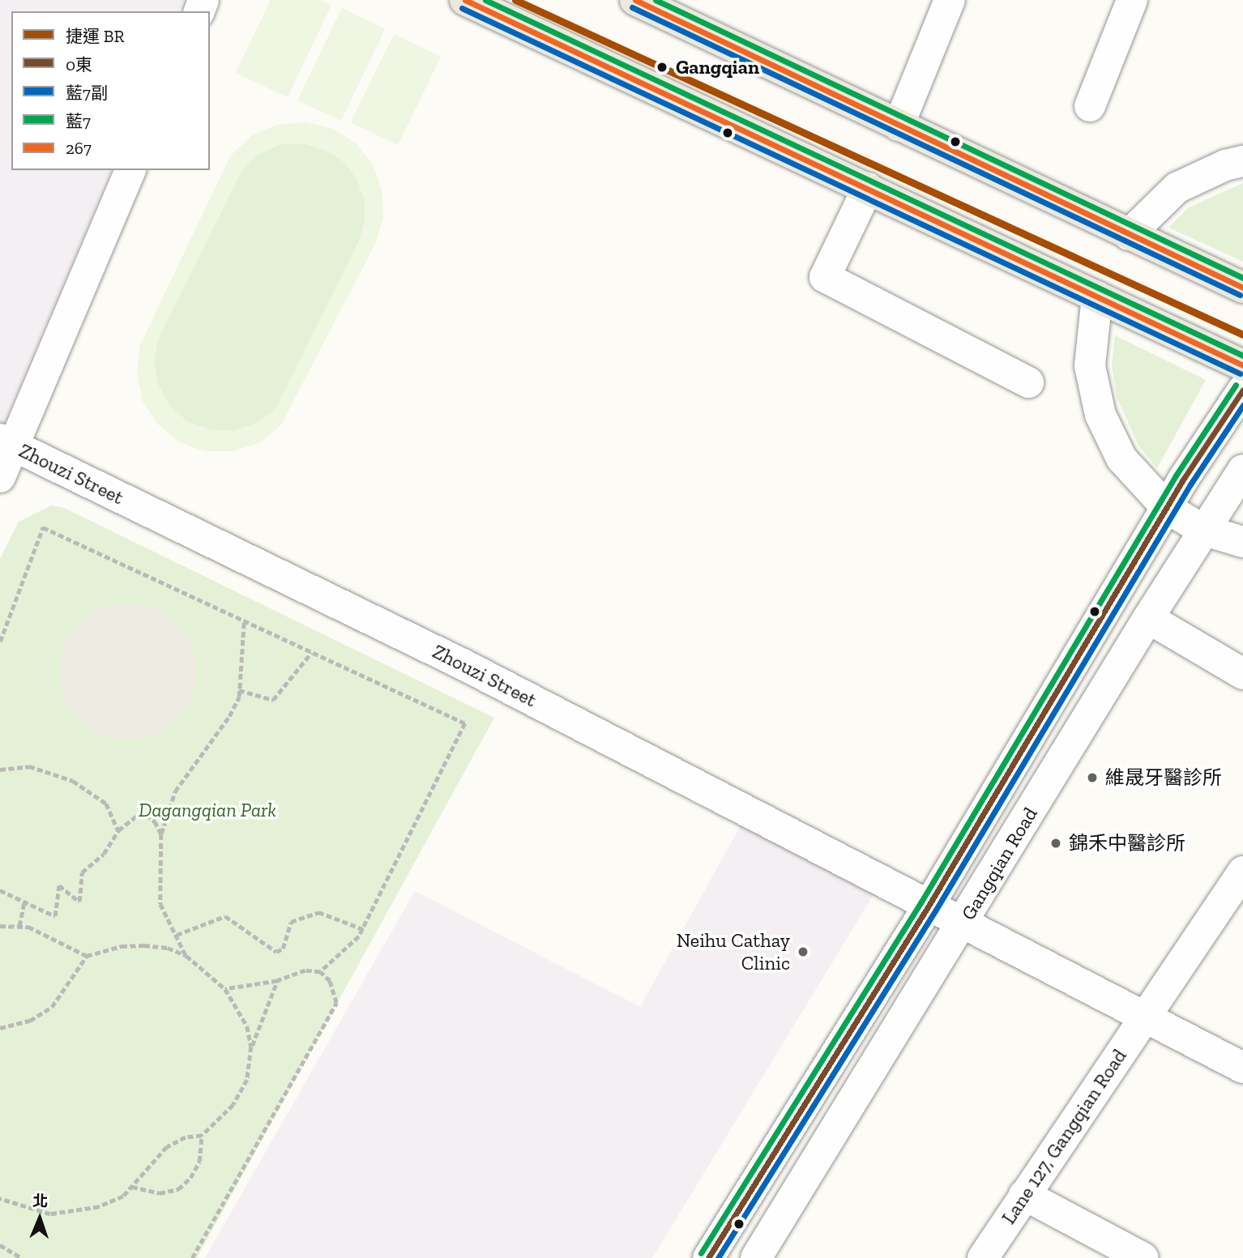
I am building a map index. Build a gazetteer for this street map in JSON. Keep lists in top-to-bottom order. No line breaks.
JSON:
{"streets":{"street":["Zhouzi Street","Gangqian Road","Lane 127, Gangqian Road"]},"crossings":[["Zhouzi Street","Gangqian Road"]],"parks":["Dagangqian Park"],"places":["Gangqian","維晟牙醫診所","錦禾中醫診所","Neihu Cathay Clinic"],"lines":["metro line BR","transit line 藍7","transit line 267","transit line 藍7副","transit line 0東"],"legend":["捷運 BR","0東","藍7副","藍7","267"],"north":"top"}
